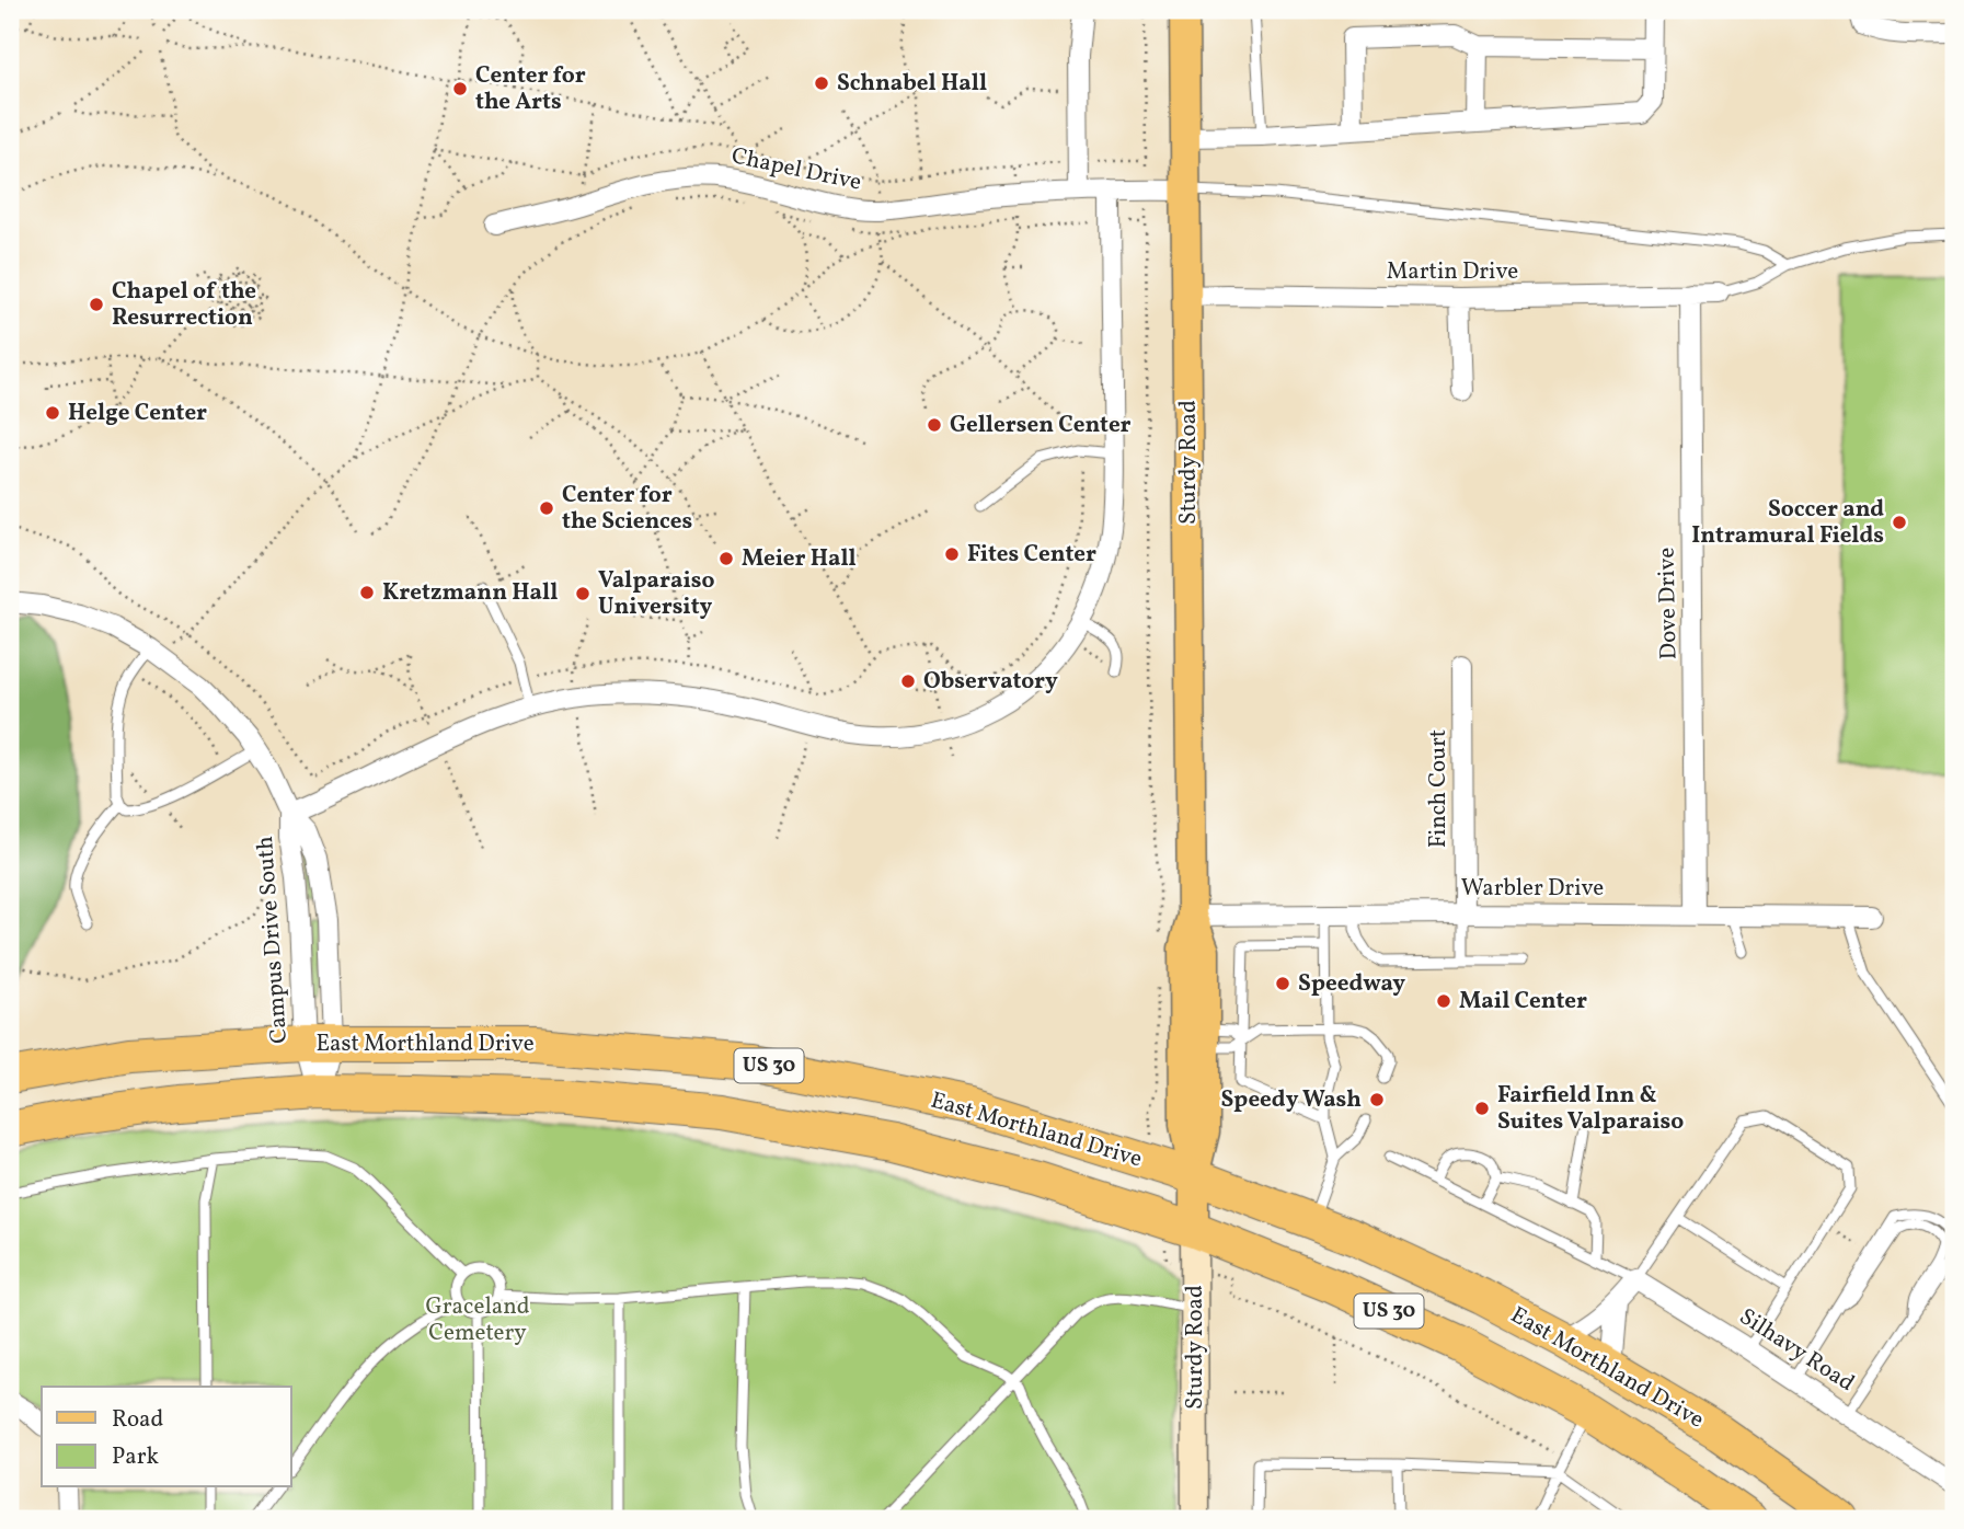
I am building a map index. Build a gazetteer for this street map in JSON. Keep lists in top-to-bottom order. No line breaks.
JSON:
{"streets":{"highway":["East Morthland Drive","US 30"],"main road":["Sturdy Road"],"street":["Chapel Drive","Martin Drive","Dove Drive","Finch Court","Warbler Drive","Campus Drive South","Silhavy Road"]},"crossings":[["Chapel Drive","Sturdy Road"],["Martin Drive","Sturdy Road"],["Martin Drive","Dove Drive"],["Sturdy Road","Warbler Drive"],["Sturdy Road","East Morthland Drive"],["Dove Drive","Warbler Drive"],["Finch Court","Warbler Drive"],["Campus Drive South","East Morthland Drive"]],"parks":["Graceland Cemetery"],"places":["Schnabel Hall","Center for the Arts","Chapel of the Resurrection","Helge Center","Gellersen Center","Center for the Sciences","Soccer and Intramural Fields","Fites Center","Meier Hall","Kretzmann Hall","Valparaiso University","Observatory","Speedway","Mail Center","Speedy Wash","Fairfield Inn & Suites Valparaiso"],"legend":["Road","Park"]}
